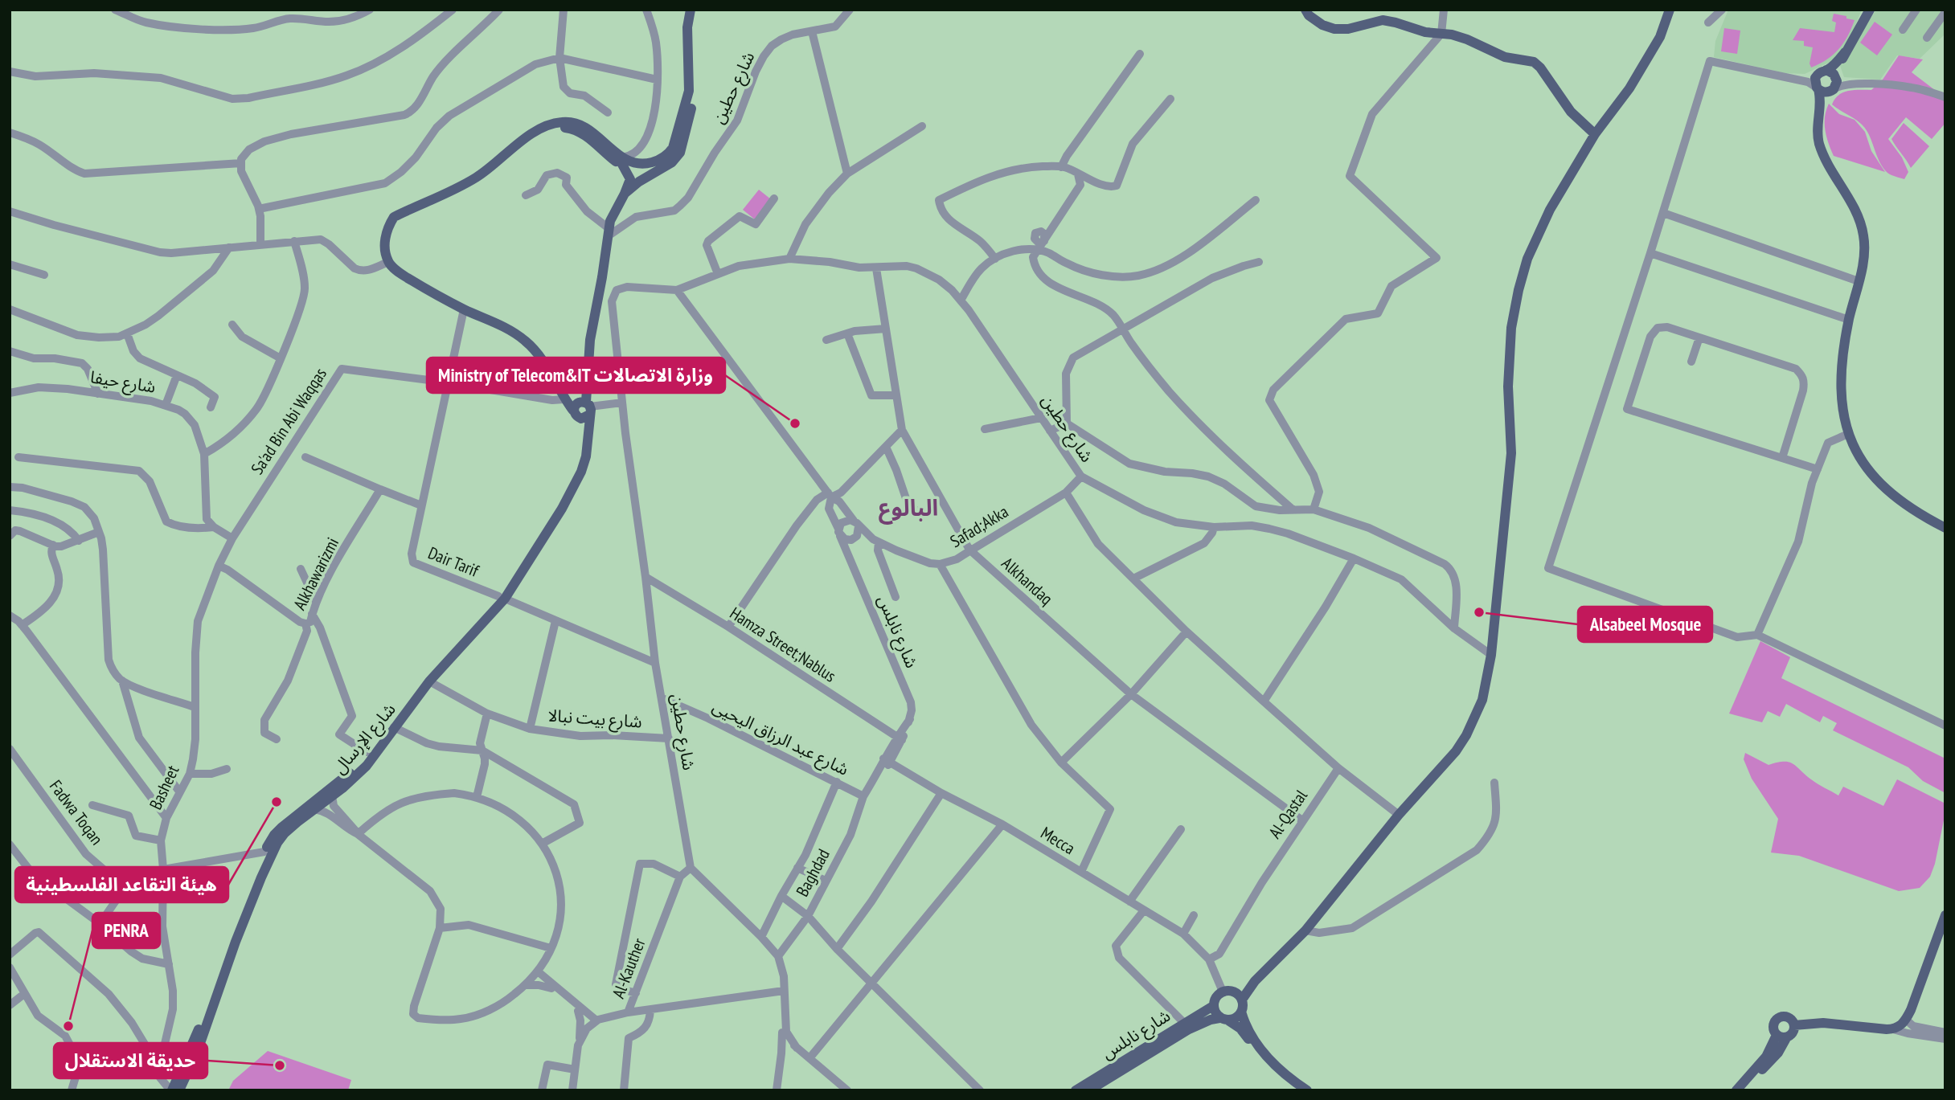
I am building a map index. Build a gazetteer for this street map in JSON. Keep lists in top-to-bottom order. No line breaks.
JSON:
{"streets":{"main road":["شارع نابلس","شارع الإرسال"],"street":["شارع حطين","شارع حيفا","Sa'ad Bin Abi Waqqas","Safad;Akka","Dair Tarif","Alkhawarizmi","Alkhandaq","Hamza Street;Nablus","شارع بيت نبالا","شارع عبد الرزاق اليحيى","Basheet","Fadwa Toqan","Al-Qastal","Mecca","Baghdad","Al-Kauther"]},"crossings":[["شارع حطين","Safad;Akka"],["شارع حطين","Alkhandaq"],["شارع حطين","Hamza Street;Nablus"],["شارع حطين","شارع بيت نبالا"],["شارع حطين","شارع عبد الرزاق اليحيى"],["شارع حطين","شارع الإرسال"],["شارع حطين","Al-Kauther"],["Sa'ad Bin Abi Waqqas","Basheet"],["Safad;Akka","Alkhandaq"],["Dair Tarif","شارع الإرسال"],["Alkhandaq","Al-Qastal"],["شارع نابلس","Hamza Street;Nablus"],["شارع بيت نبالا","شارع الإرسال"],["شارع عبد الرزاق اليحيى","Baghdad"],["Basheet","Fadwa Toqan"],["Al-Qastal","Mecca"]],"districts":["البالوع"],"places":["Ministry of Telecom&IT وزارة الاتصالات","Alsabeel Mosque","هيئة التقاعد الفلسطينية","PENRA","حديقة الاستقلال"]}
